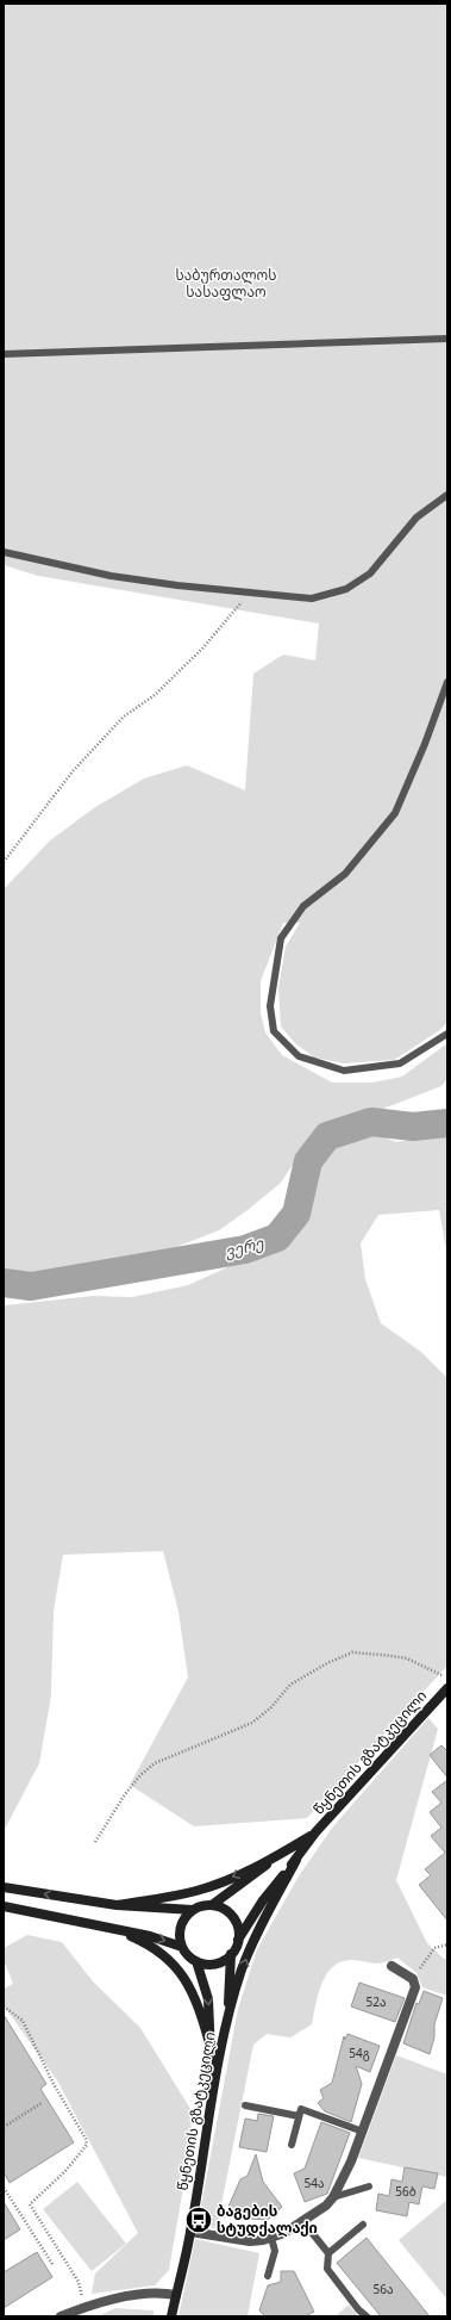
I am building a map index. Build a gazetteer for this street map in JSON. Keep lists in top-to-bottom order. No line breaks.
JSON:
{"streets":{"main road":["წყნეთის გზატკეცილი"]},"water":["ვერე"],"parks":["საბურთალოს სასაფლაო"],"places":{"bus stop":["ბაგების სტუდქალაქი"]},"house_numbers":["52ა","54გ","54ა","56ბ","56ა"]}
